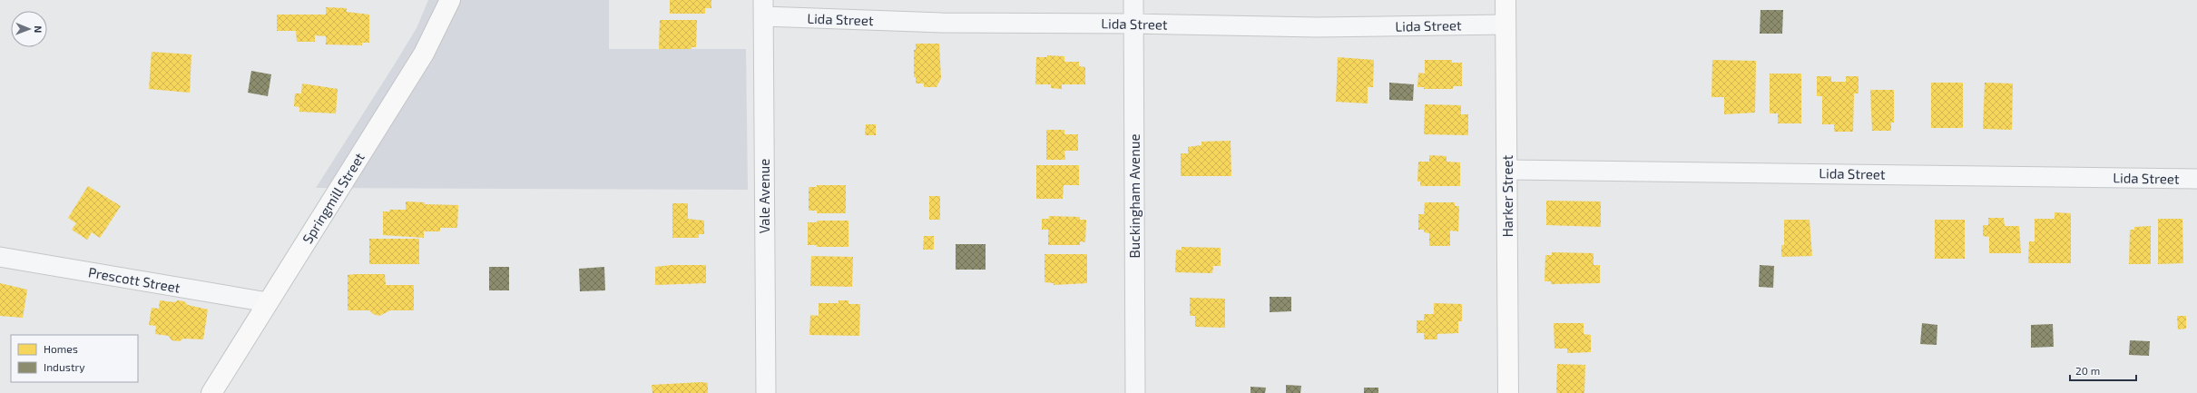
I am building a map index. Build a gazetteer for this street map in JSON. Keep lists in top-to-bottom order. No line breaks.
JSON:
{"streets":{"main road":["Harker Street","Springmill Street"],"street":["Lida Street","Vale Avenue","Buckingham Avenue","Prescott Street"]},"crossings":[["Lida Street","Vale Avenue"],["Lida Street","Buckingham Avenue"],["Lida Street","Harker Street"],["Springmill Street","Prescott Street"]],"legend":["Homes","Industry"],"scale_bar":"20 m","north":"right"}
